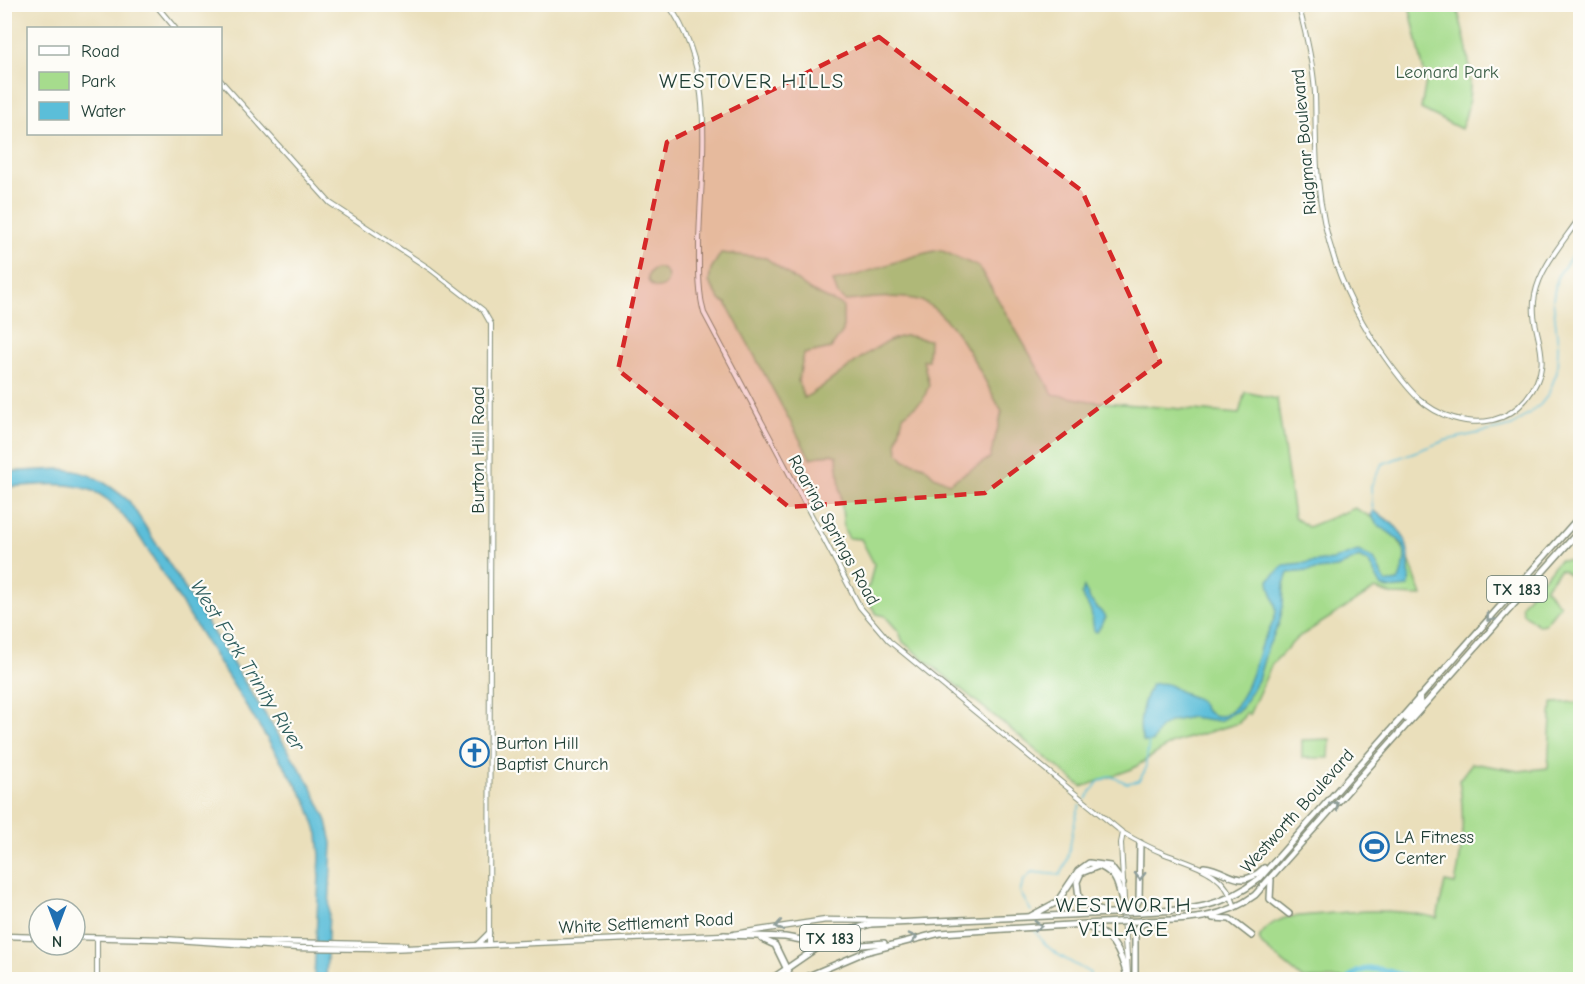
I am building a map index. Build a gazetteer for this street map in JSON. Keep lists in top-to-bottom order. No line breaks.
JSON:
{"streets":{"main road":["TX 183","Westworth Boulevard","White Settlement Road"],"street":["Ridgmar Boulevard","Burton Hill Road","Roaring Springs Road"]},"crossings":[["Burton Hill Road","White Settlement Road"],["Roaring Springs Road","Westworth Boulevard"],["TX 183","Westworth Boulevard"],["TX 183","White Settlement Road"]],"districts":["WESTOVER HILLS","WESTWORTH VILLAGE"],"water":["West Fork Trinity River"],"parks":["Leonard Park"],"places":{"church":["Burton Hill Baptist Church"],"sports":["LA Fitness Center"]},"legend":["Road","Park","Water"],"north":"bottom"}
